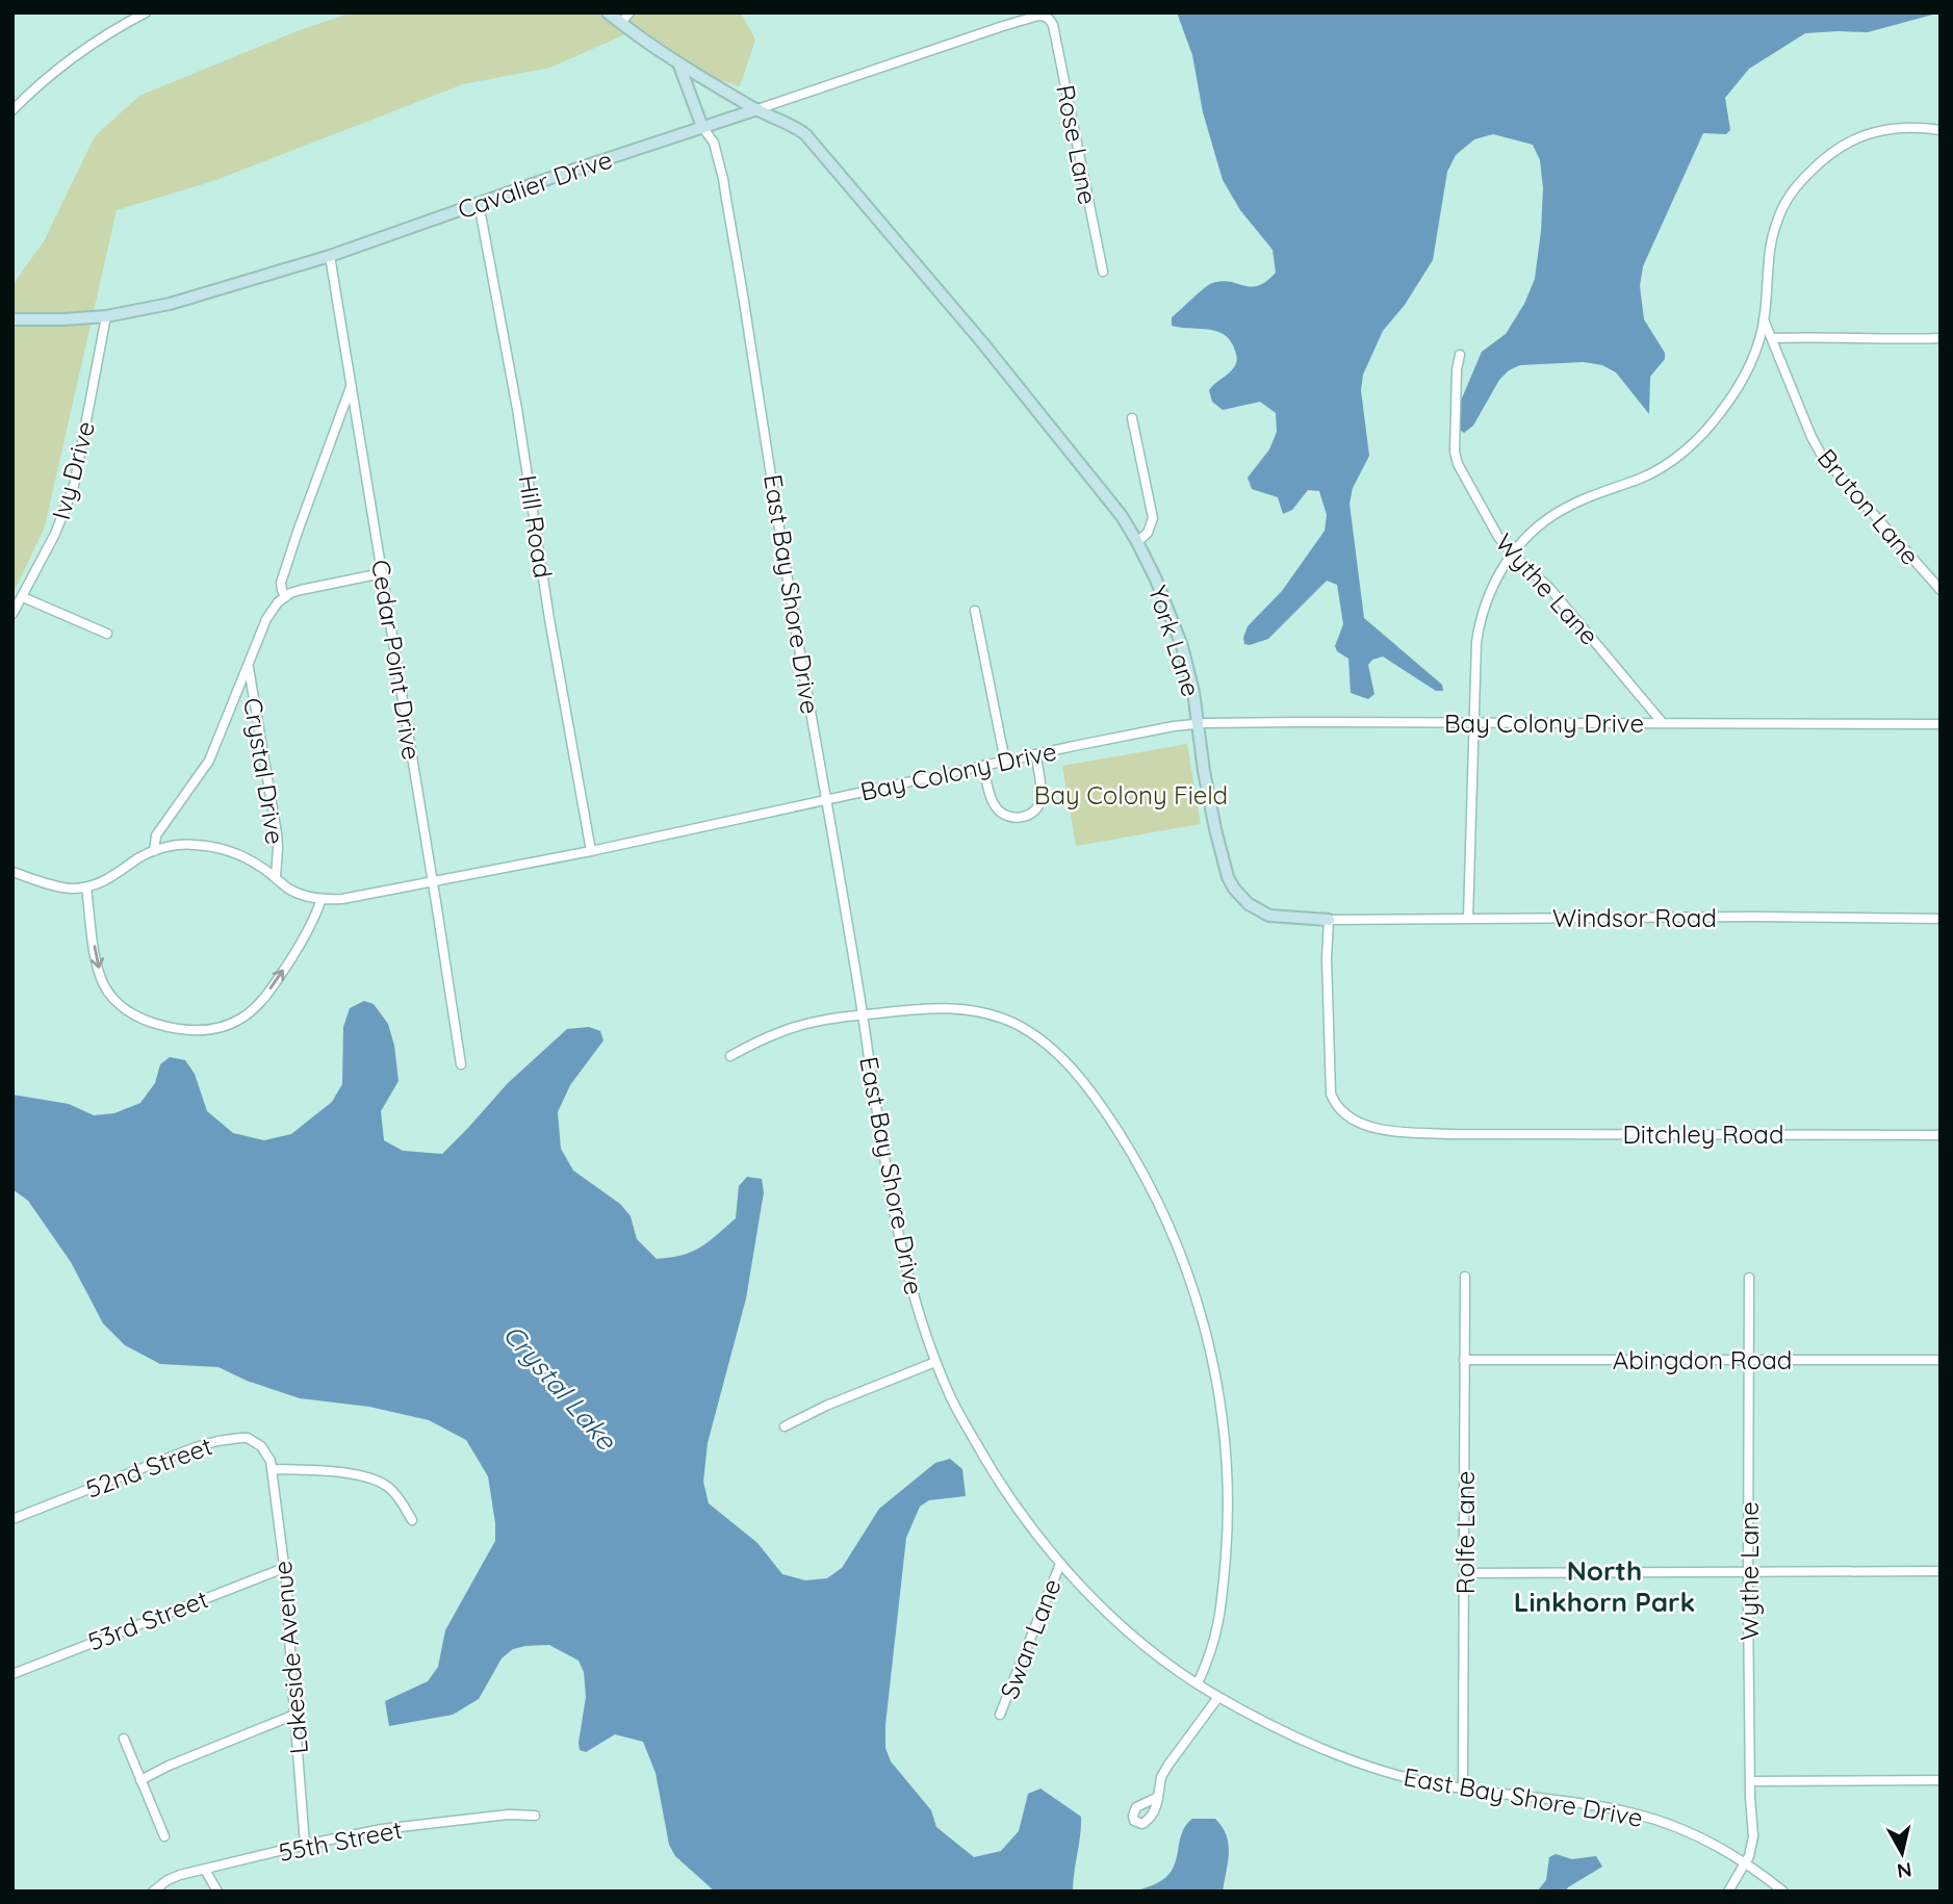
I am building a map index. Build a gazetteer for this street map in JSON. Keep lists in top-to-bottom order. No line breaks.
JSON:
{"streets":{"street":["Rose Lane","Cavalier Drive","Ivy Drive","Bruton Lane","Hill Road","Wythe Lane","East Bay Shore Drive","York Lane","Cedar Point Drive","Bay Colony Drive","Crystal Drive","Windsor Road","Ditchley Road","Abingdon Road","52nd Street","Rolfe Lane","53rd Street","Swan Lane","Lakeside Avenue","55th Street"]},"crossings":[["Rose Lane","Cavalier Drive"],["Cavalier Drive","Ivy Drive"],["Cavalier Drive","Hill Road"],["Cavalier Drive","East Bay Shore Drive"],["Cavalier Drive","York Lane"],["Cavalier Drive","Cedar Point Drive"],["Hill Road","Bay Colony Drive"],["Wythe Lane","East Bay Shore Drive"],["Wythe Lane","Bay Colony Drive"],["Wythe Lane","Abingdon Road"],["East Bay Shore Drive","Bay Colony Drive"],["East Bay Shore Drive","Rolfe Lane"],["East Bay Shore Drive","Swan Lane"],["York Lane","Bay Colony Drive"],["York Lane","Windsor Road"],["York Lane","Ditchley Road"],["Cedar Point Drive","Bay Colony Drive"],["Bay Colony Drive","Crystal Drive"],["Windsor Road","Ditchley Road"],["Abingdon Road","Rolfe Lane"],["52nd Street","Lakeside Avenue"],["53rd Street","Lakeside Avenue"],["Lakeside Avenue","55th Street"]],"districts":["North Linkhorn Park"],"water":["Crystal Lake"],"parks":["Bay Colony Field"],"north":"bottom"}
